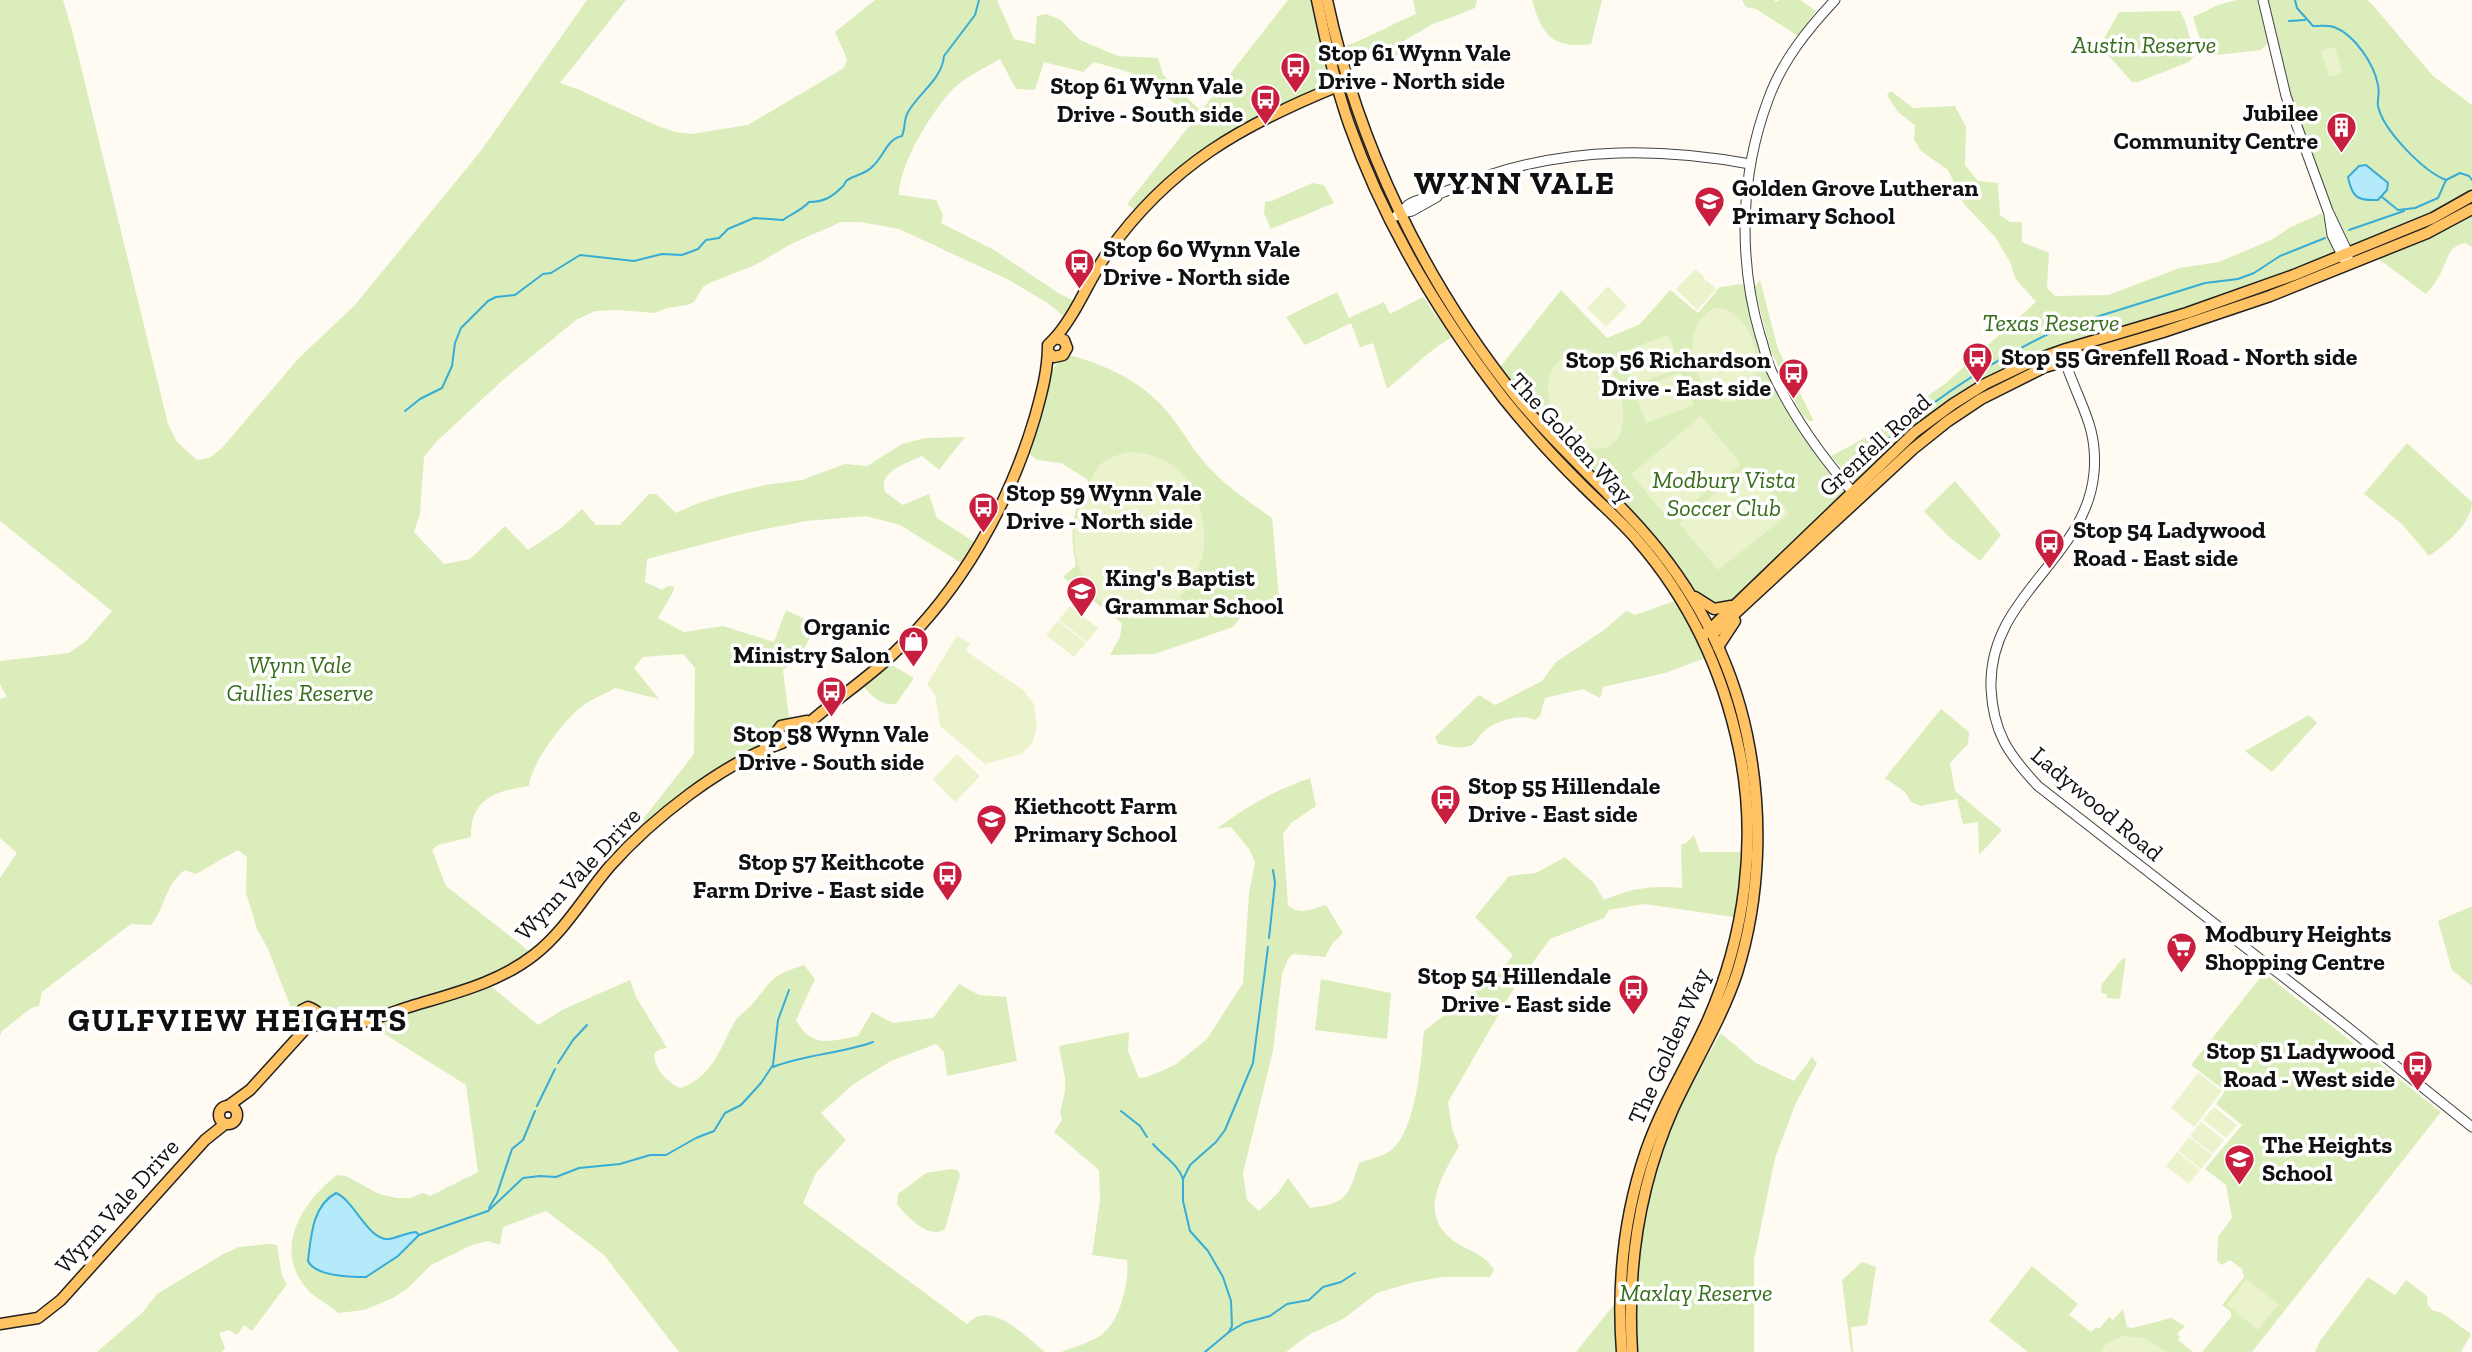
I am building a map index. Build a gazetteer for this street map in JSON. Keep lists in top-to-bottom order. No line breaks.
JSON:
{"streets":{"main road":["The Golden Way","Grenfell Road","Wynn Vale Drive"],"street":["Ladywood Road"]},"crossings":[["The Golden Way","Grenfell Road"],["Grenfell Road","Ladywood Road"]],"districts":["WYNN VALE","GULFVIEW HEIGHTS"],"parks":["Austin Reserve","Texas Reserve","Modbury Vista Soccer Club","Wynn Vale Gullies Reserve","Maxlay Reserve"],"places":{"bus stop":["Stop 61 Wynn Vale Drive - North side","Stop 61 Wynn Vale Drive - South side","Stop 60 Wynn Vale Drive - North side","Stop 55 Grenfell Road - North side","Stop 56 Richardson Drive - East side","Stop 59 Wynn Vale Drive - North side","Stop 54 Ladywood Road - East side","Stop 58 Wynn Vale Drive - South side","Stop 55 Hillendale Drive - East side","Stop 57 Keithcote Farm Drive - East side","Stop 54 Hillendale Drive - East side","Stop 51 Ladywood Road - West side"],"building":["Jubilee Community Centre"],"school or university":["Golden Grove Lutheran Primary School","King's Baptist Grammar School","Kiethcott Farm Primary School","The Heights School"],"shop":["Organic Ministry Salon"],"supermarket":["Modbury Heights Shopping Centre"]}}
